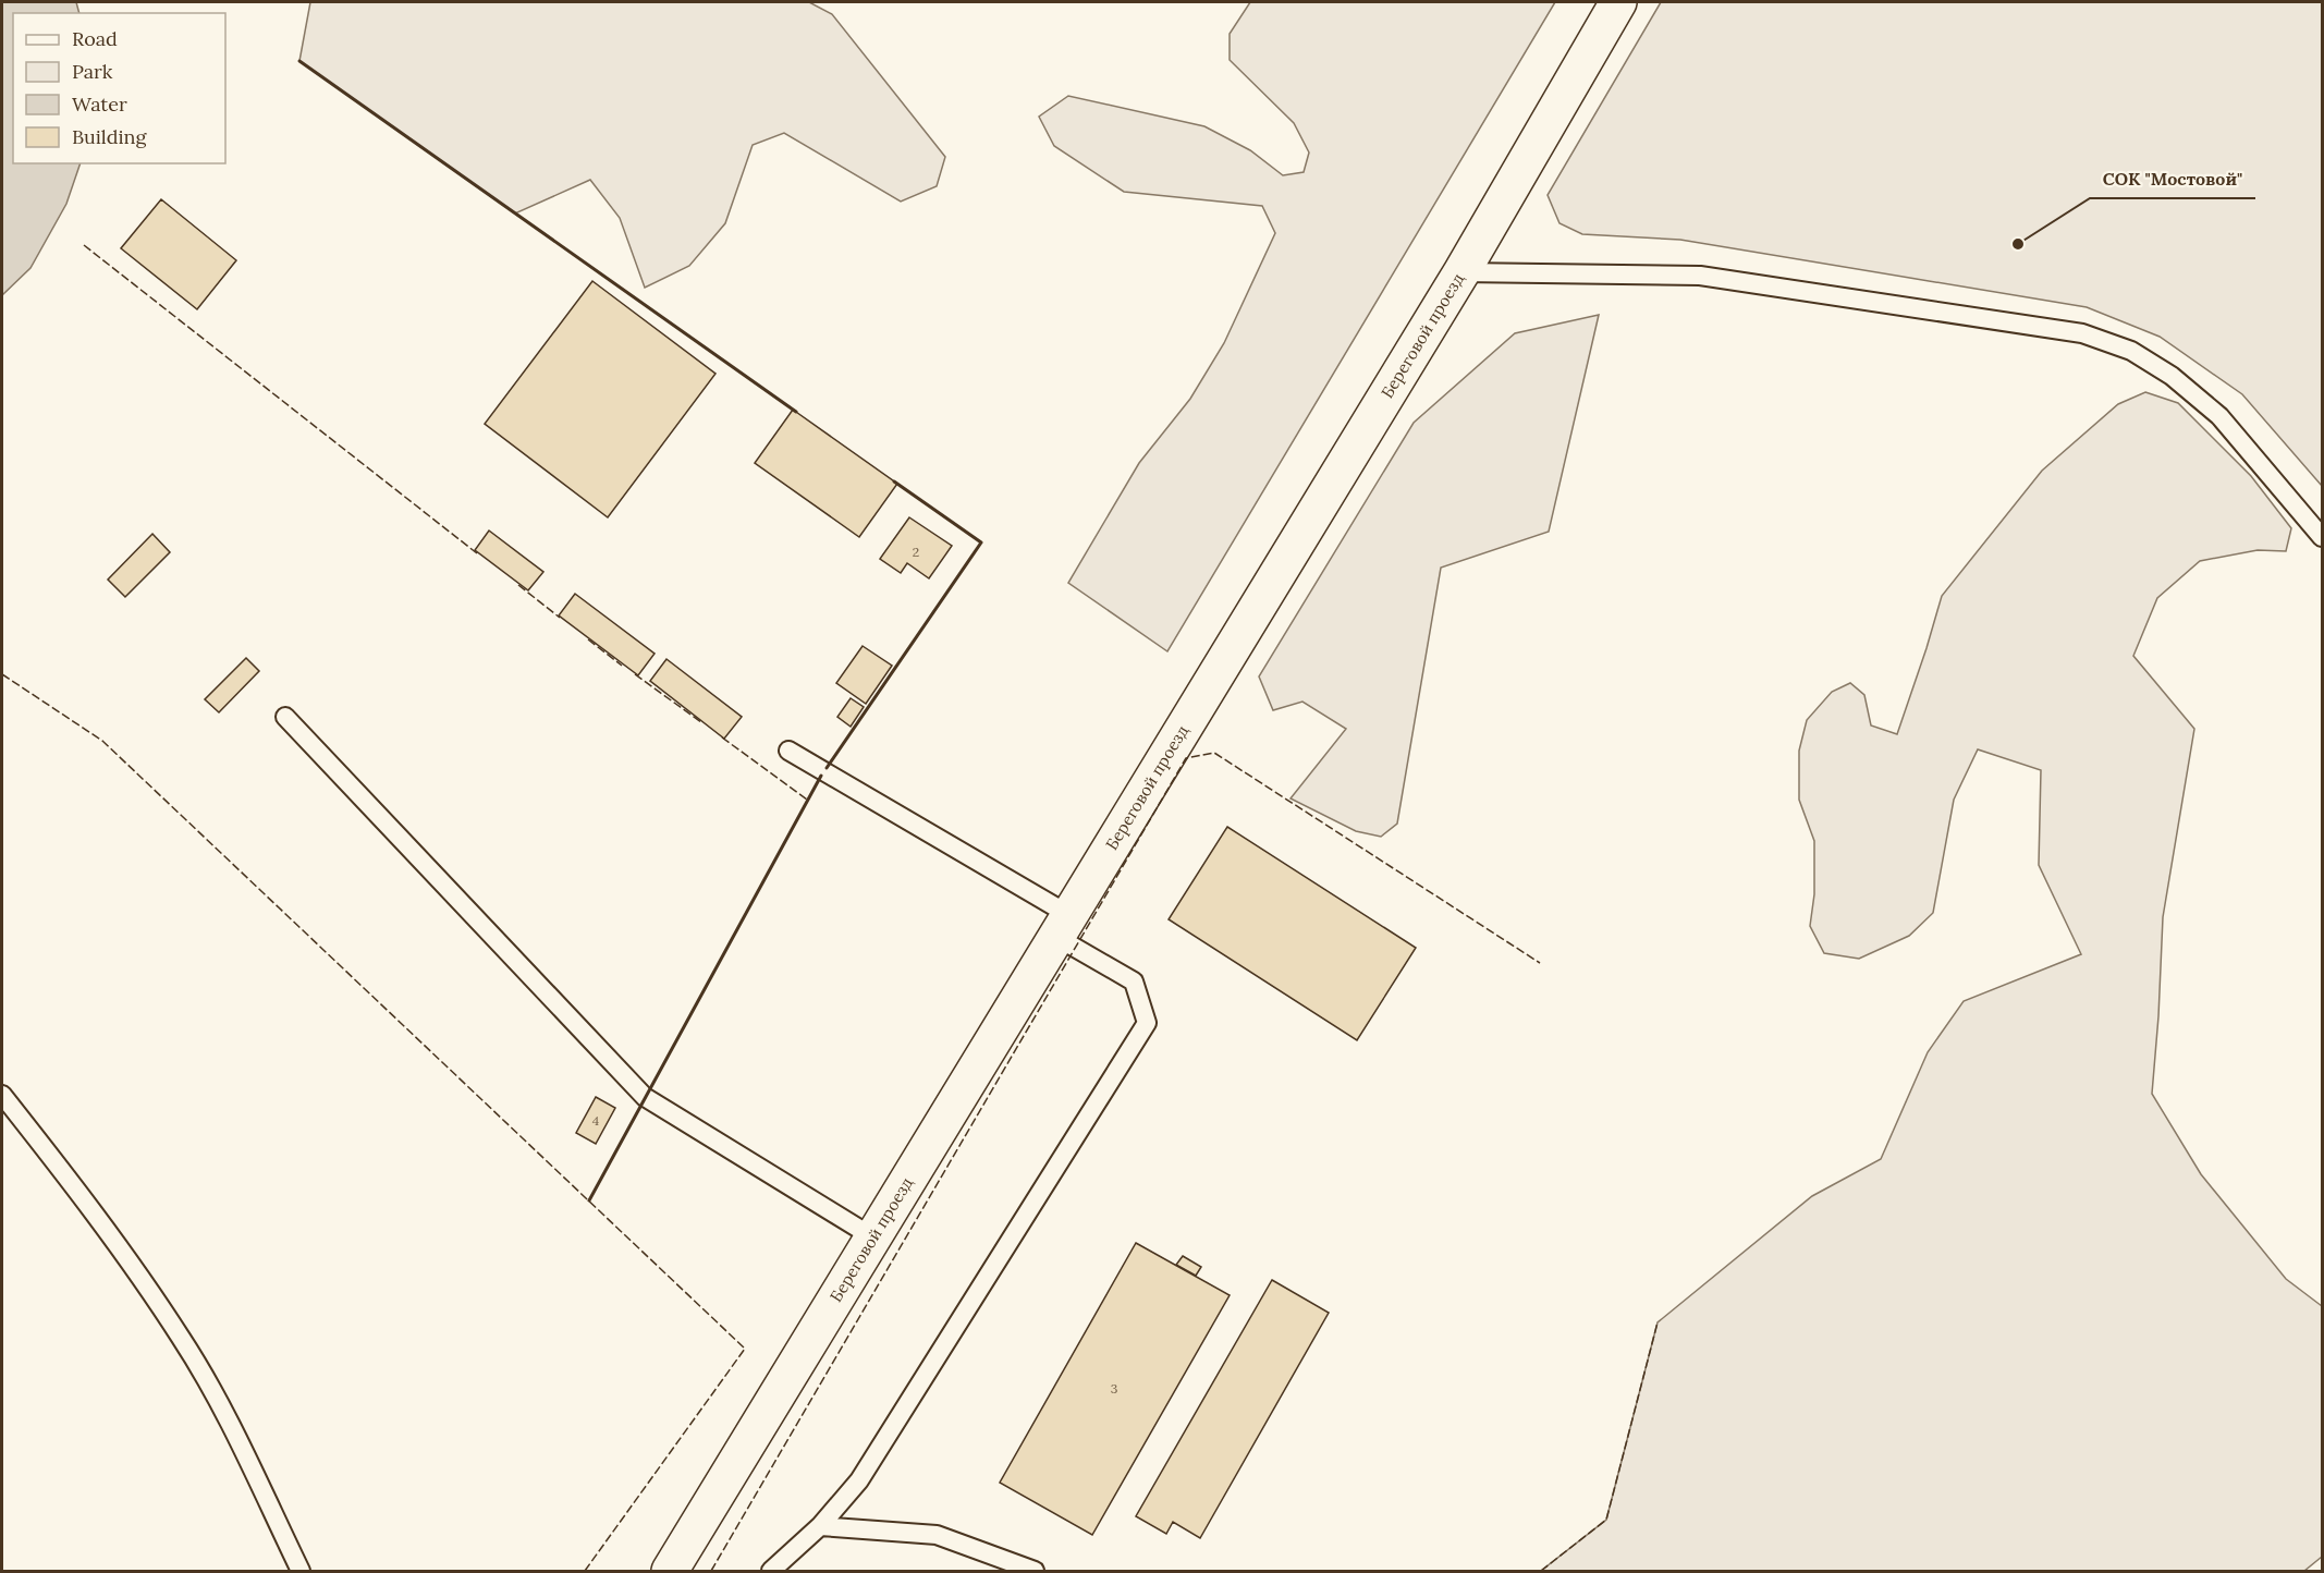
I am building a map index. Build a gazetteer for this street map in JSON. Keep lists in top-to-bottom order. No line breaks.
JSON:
{"streets":{"street":["Береговой проезд"]},"places":["СОК \"Мостовой\""],"house_numbers":["2","4","3"],"legend":["Road","Park","Water","Building"]}
